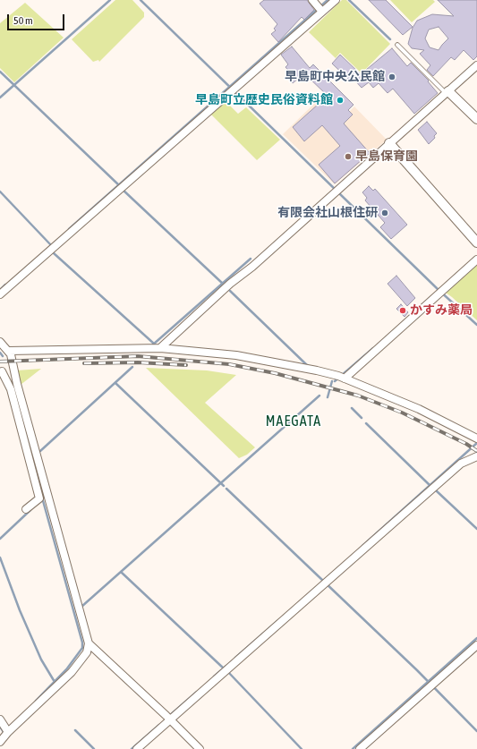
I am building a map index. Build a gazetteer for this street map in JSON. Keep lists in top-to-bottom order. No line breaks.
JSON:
{"districts":["MAEGATA"],"places":["早島町中央公民館","早島町立歴史民俗資料館","早島保育園","有限会社山根住研","かすみ薬局"],"scale_bar":"50 m"}
